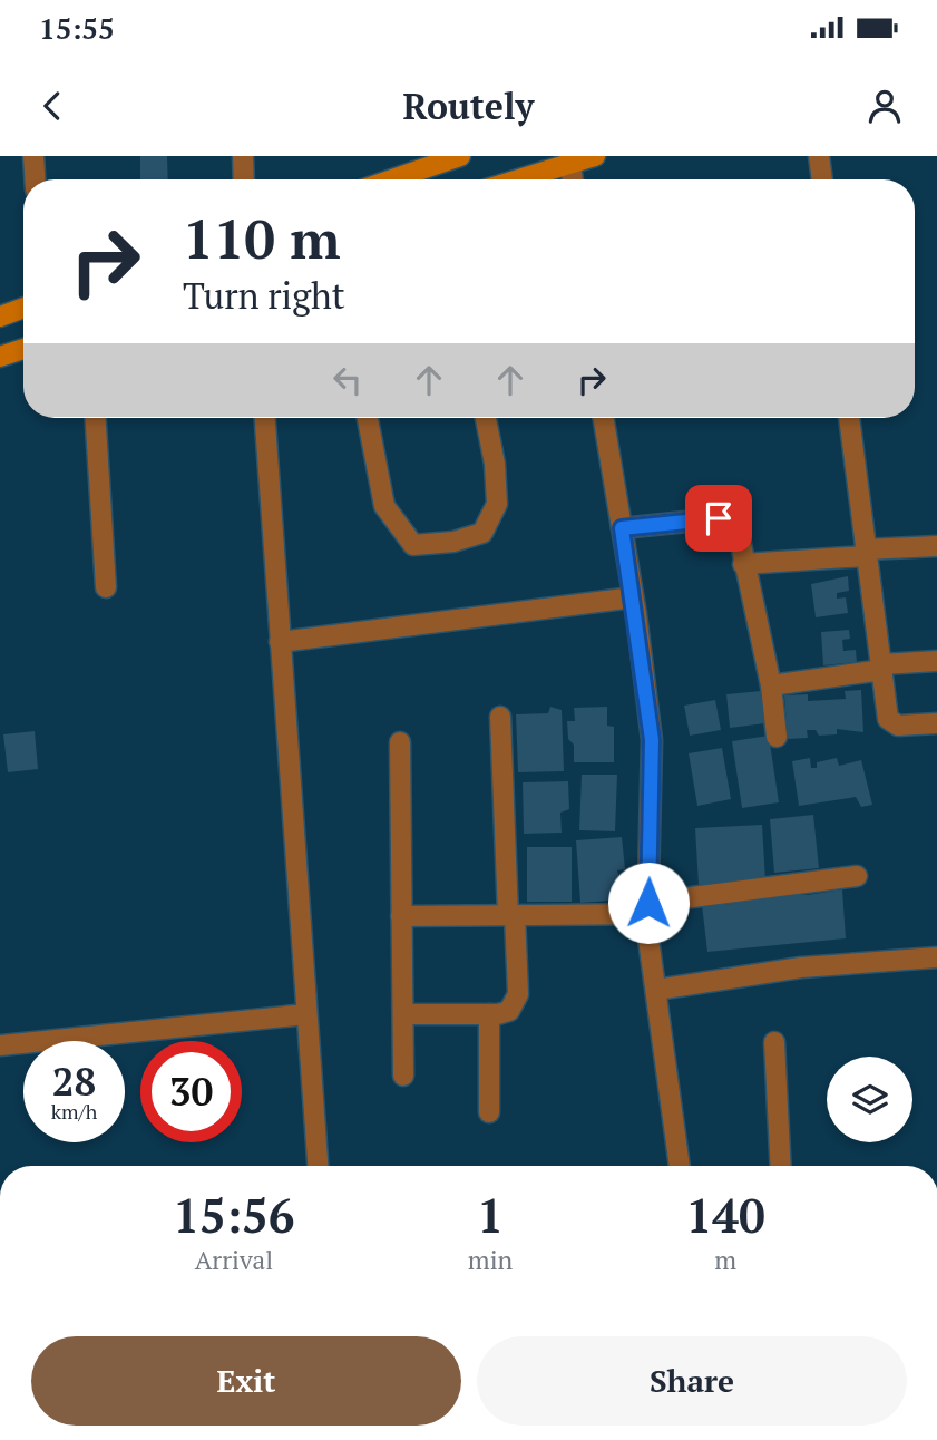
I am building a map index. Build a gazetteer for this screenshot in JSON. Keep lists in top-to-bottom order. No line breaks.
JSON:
{"page":{"status":"15:55","header":"Routely","turn":["110 m","Turn right"],"speed":"28 km/h","limit":"30","eta":["15:56","Arrival","1","min","140","m"],"buttons":["Exit","Share"]}}
